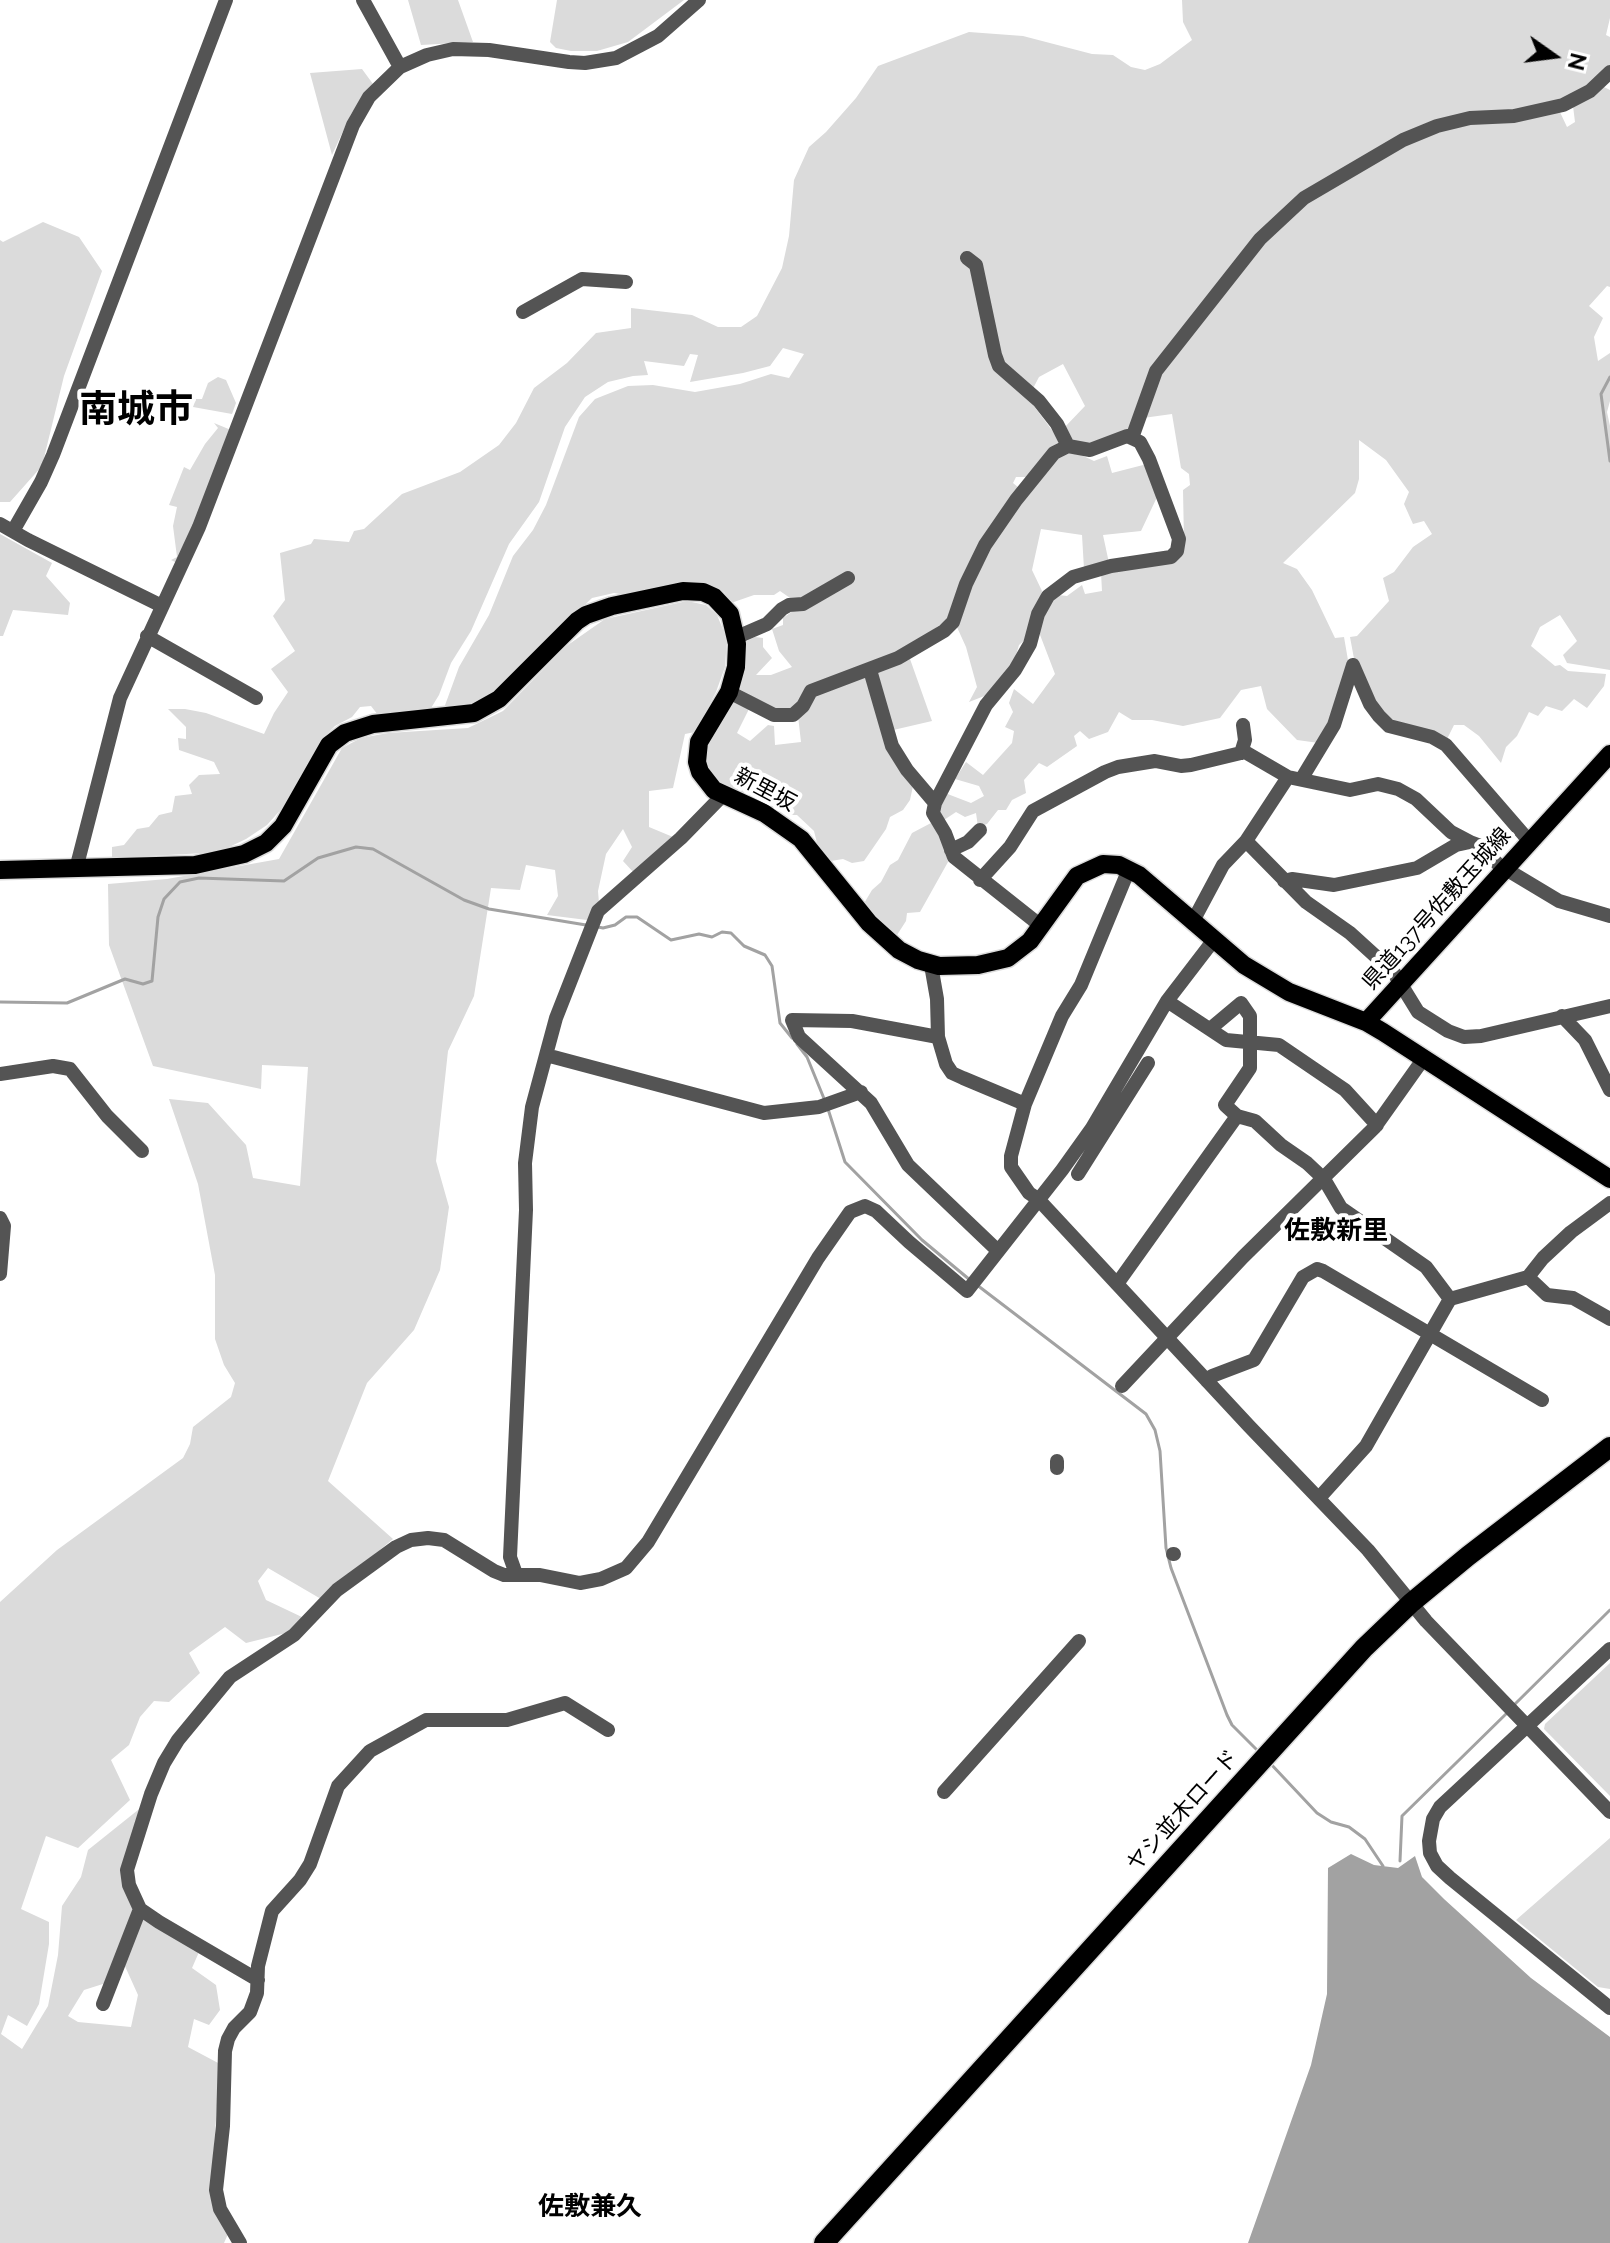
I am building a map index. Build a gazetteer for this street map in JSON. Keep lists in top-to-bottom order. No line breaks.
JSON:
{"streets":{"highway":["ヤシ並木ロード"],"main road":["新里坂","県道137号佐敷玉城線"]},"districts":["南城市","佐敷新里","佐敷兼久"],"north":"right"}
